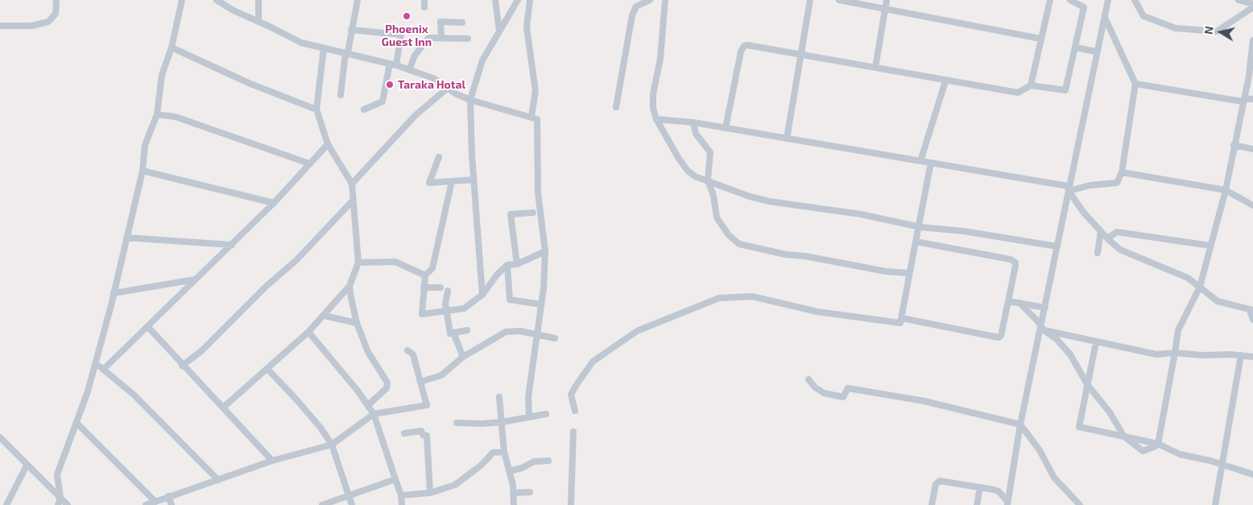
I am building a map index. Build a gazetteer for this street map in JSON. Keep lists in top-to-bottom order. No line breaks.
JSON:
{"places":["Phoenix Guest Inn","Taraka Hotal"],"north":"left"}
